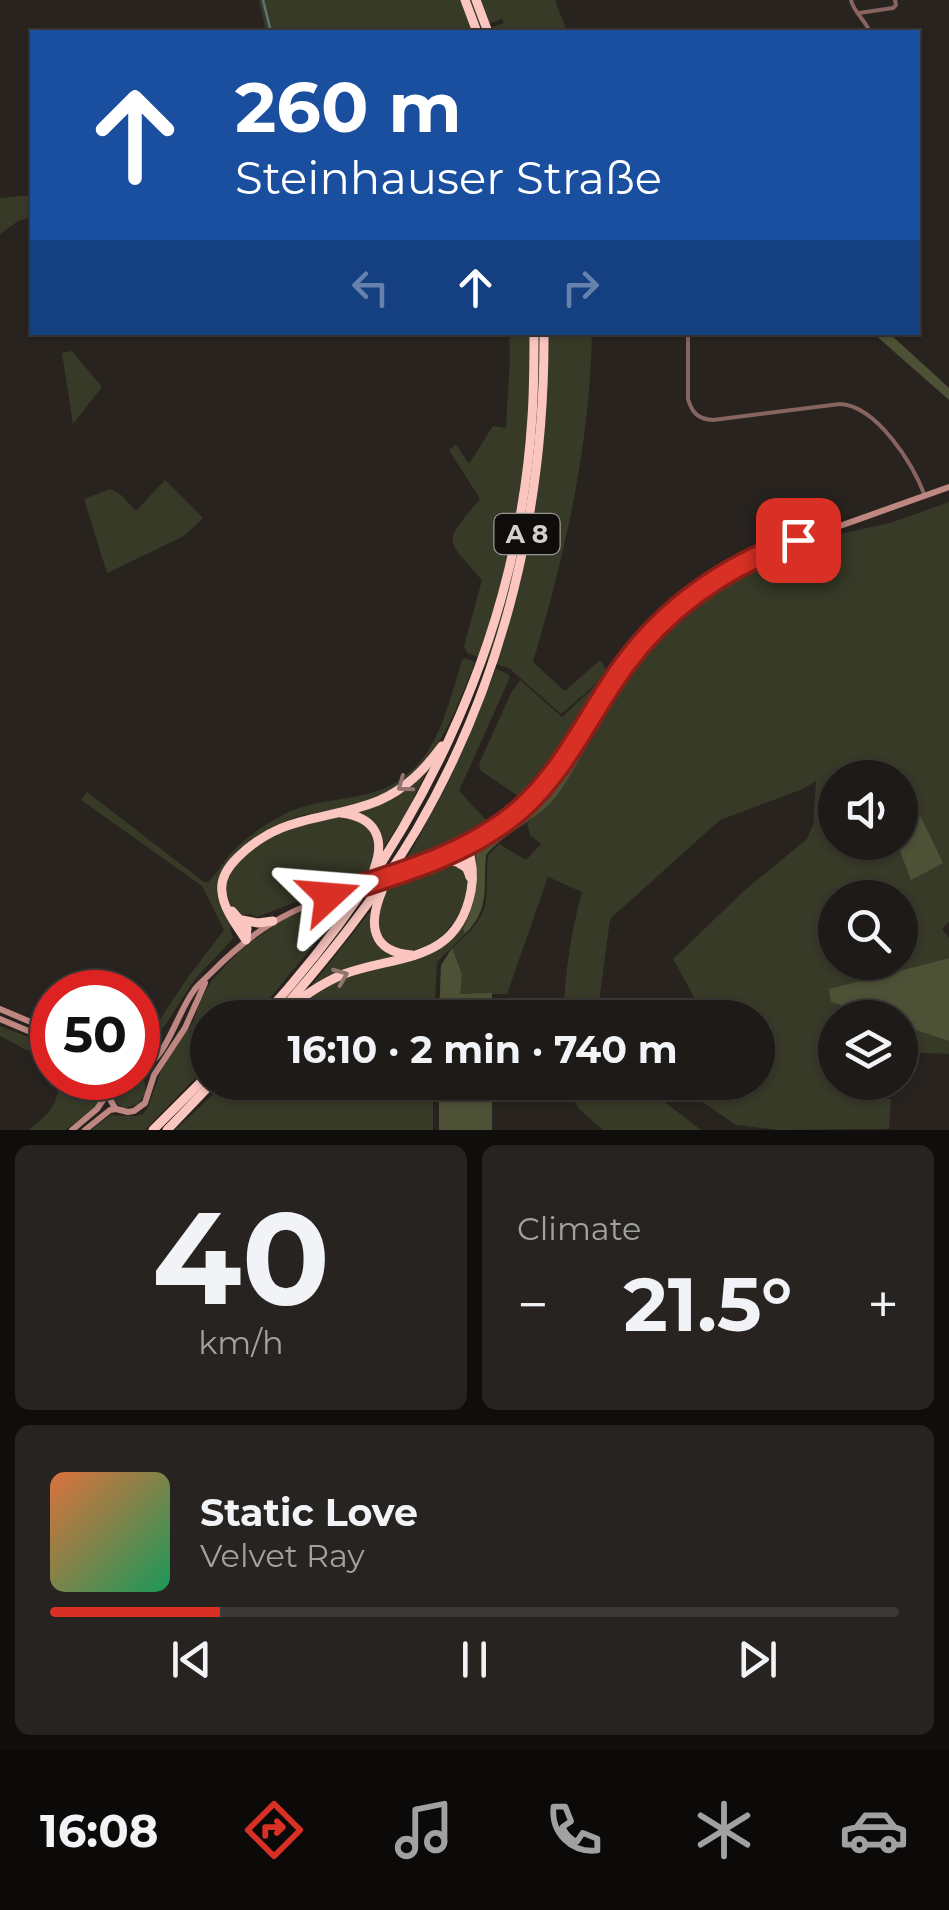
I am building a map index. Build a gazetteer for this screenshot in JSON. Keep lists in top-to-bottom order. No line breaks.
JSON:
{"streets":{"highway":["A 8"]},"page":{"turn":["260 m","Steinhauser Straße"],"limit":"50","trip":"16:10 · 2 min · 740 m","tile":[["40","km/h"],"Climate"],"heat":["−","21.5°","+"],"song":["Static Love","Velvet Ray"],"tabs":"16:08"}}
